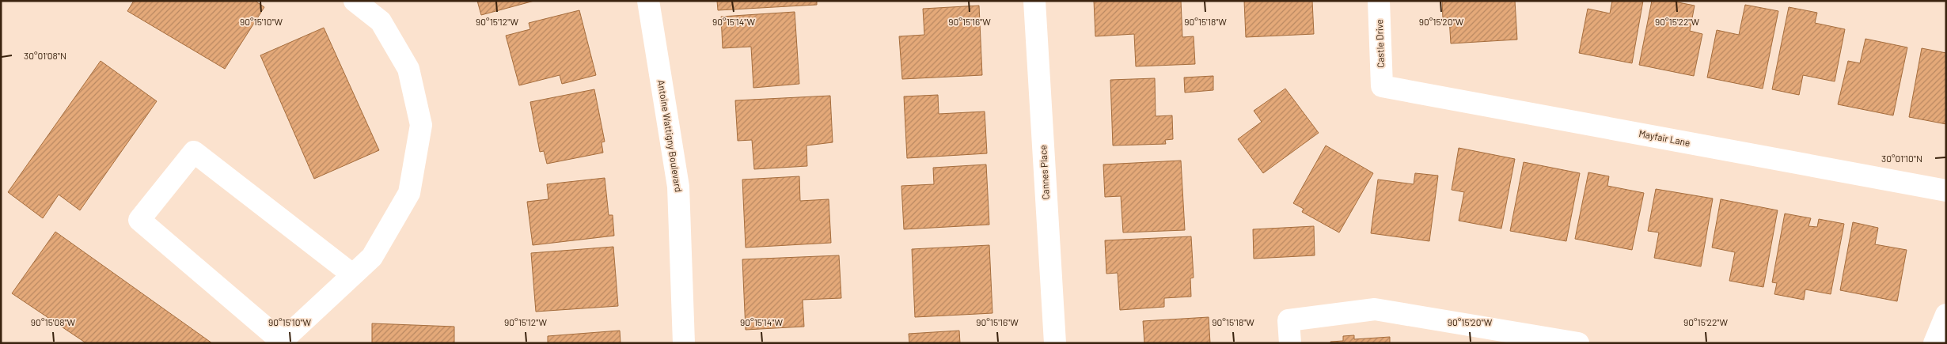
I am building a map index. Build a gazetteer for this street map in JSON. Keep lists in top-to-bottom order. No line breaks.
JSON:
{"streets":{"street":["Castle Drive","Antoine Wattigny Boulevard","Mayfair Lane","Cannes Place"]},"crossings":[["Castle Drive","Mayfair Lane"]],"coordinates":["90°15'10\"W","90°15'12\"W","90°15'14\"W","90°15'16\"W","90°15'18\"W","90°15'20\"W","90°15'22\"W","30°01'08\"N","30°01'10\"N","90°15'08\"W"]}
